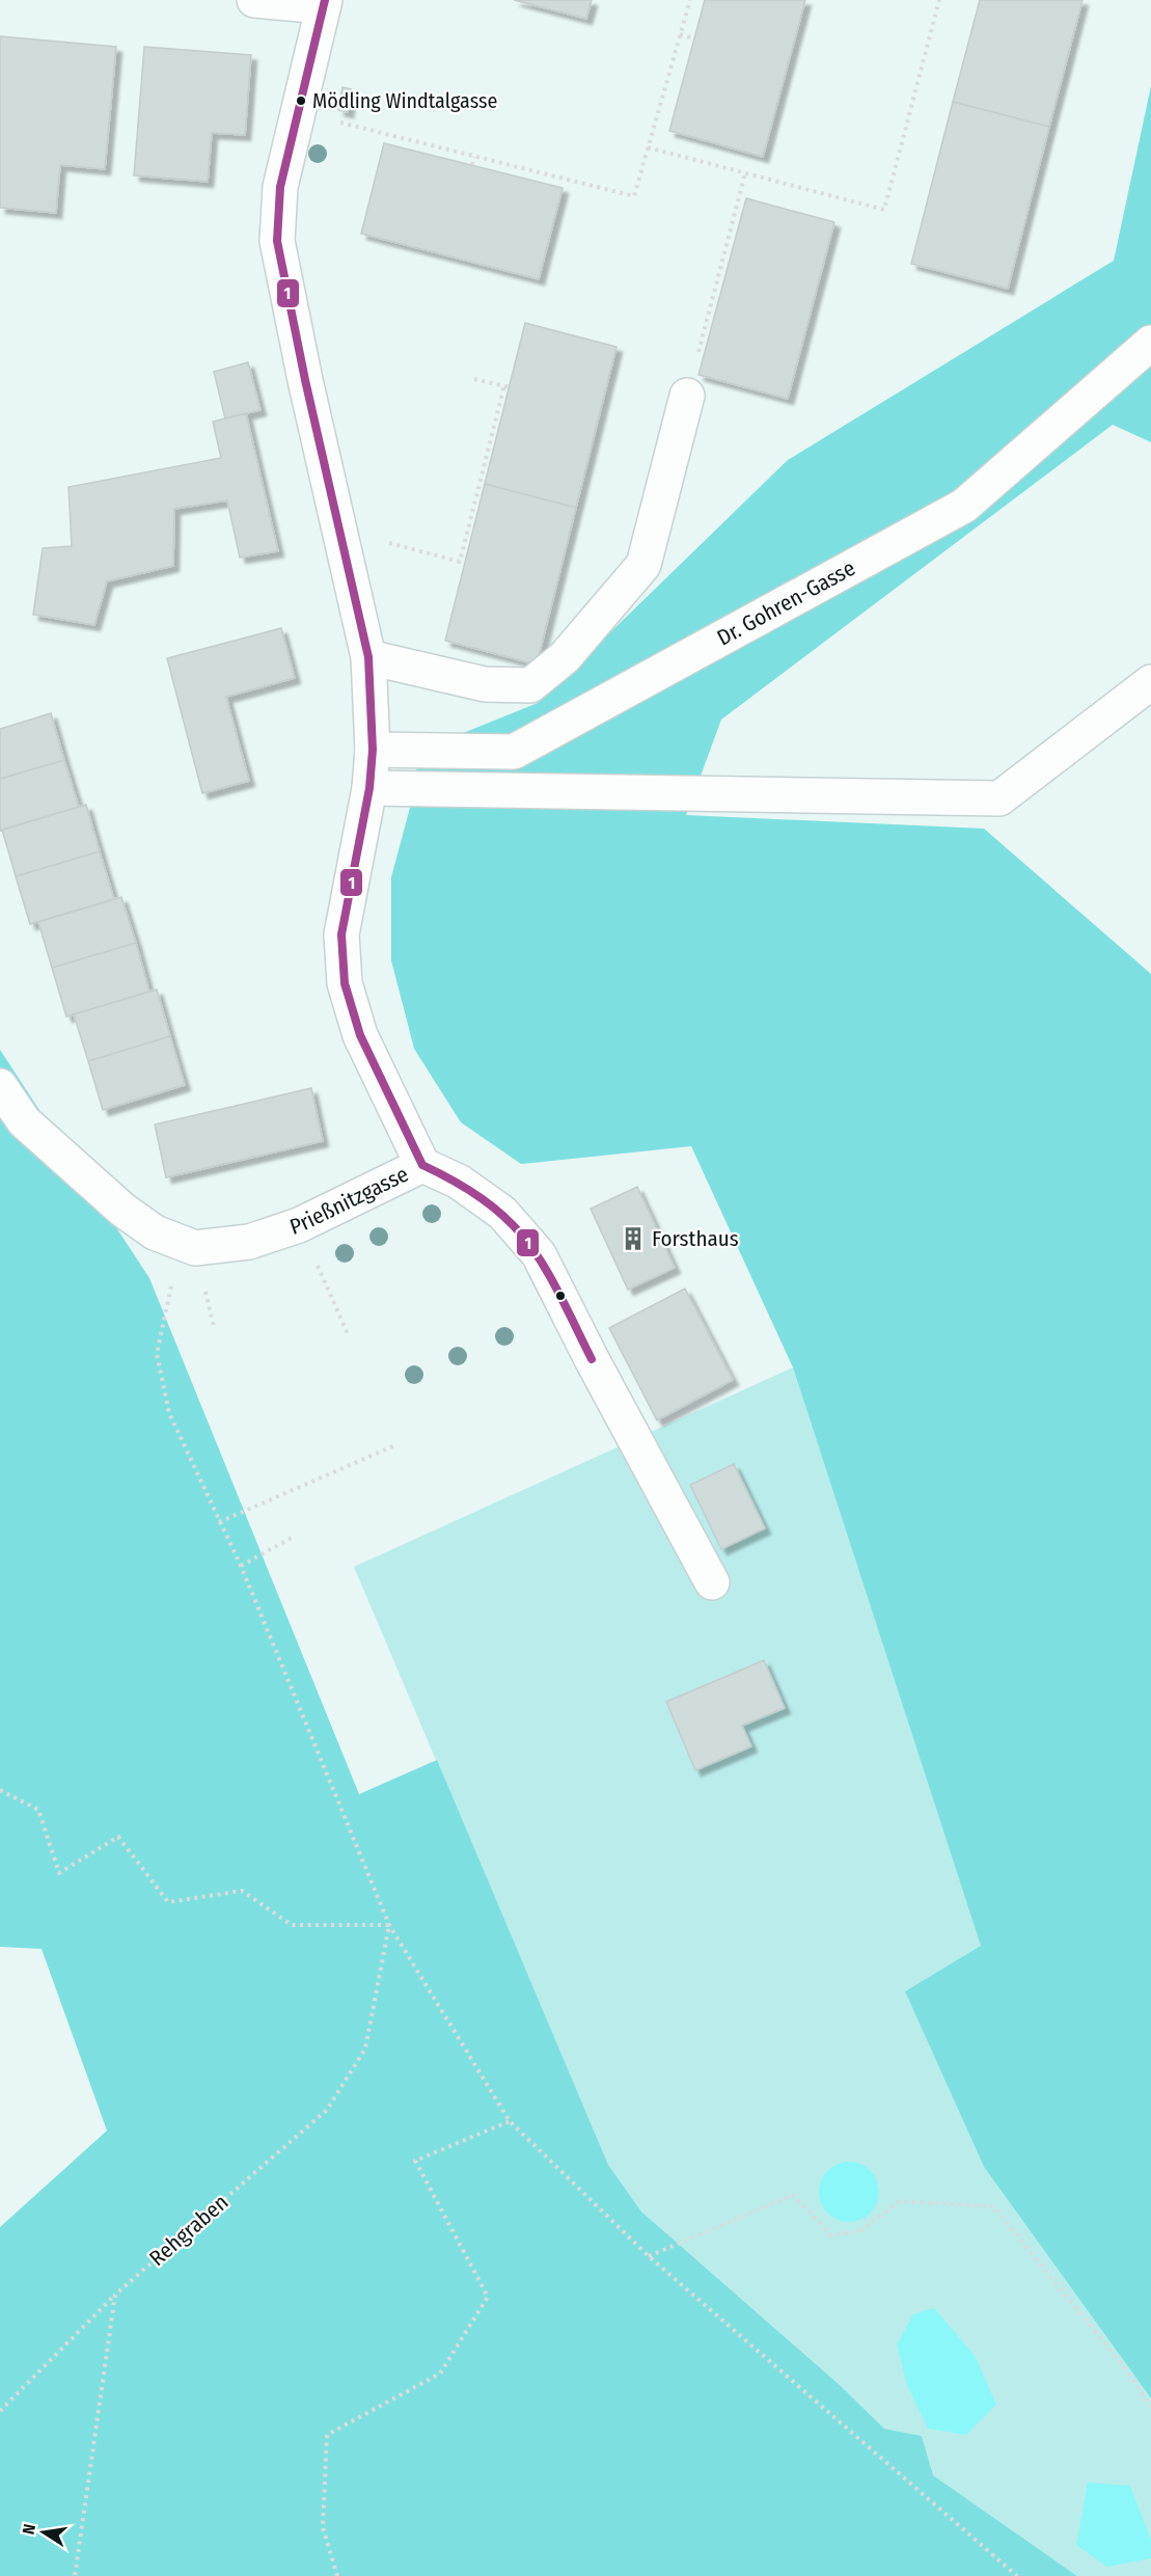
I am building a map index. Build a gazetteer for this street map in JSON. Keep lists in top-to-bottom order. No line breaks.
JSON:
{"streets":{"street":["Dr. Gohren-Gasse","Prießnitzgasse"],"path":["Rehgraben"]},"crossings":[["Dr. Gohren-Gasse","Prießnitzgasse"]],"places":{"other":["Mödling Windtalgasse"],"building":["Forsthaus"]},"lines":["transit line 1"],"north":"left"}
